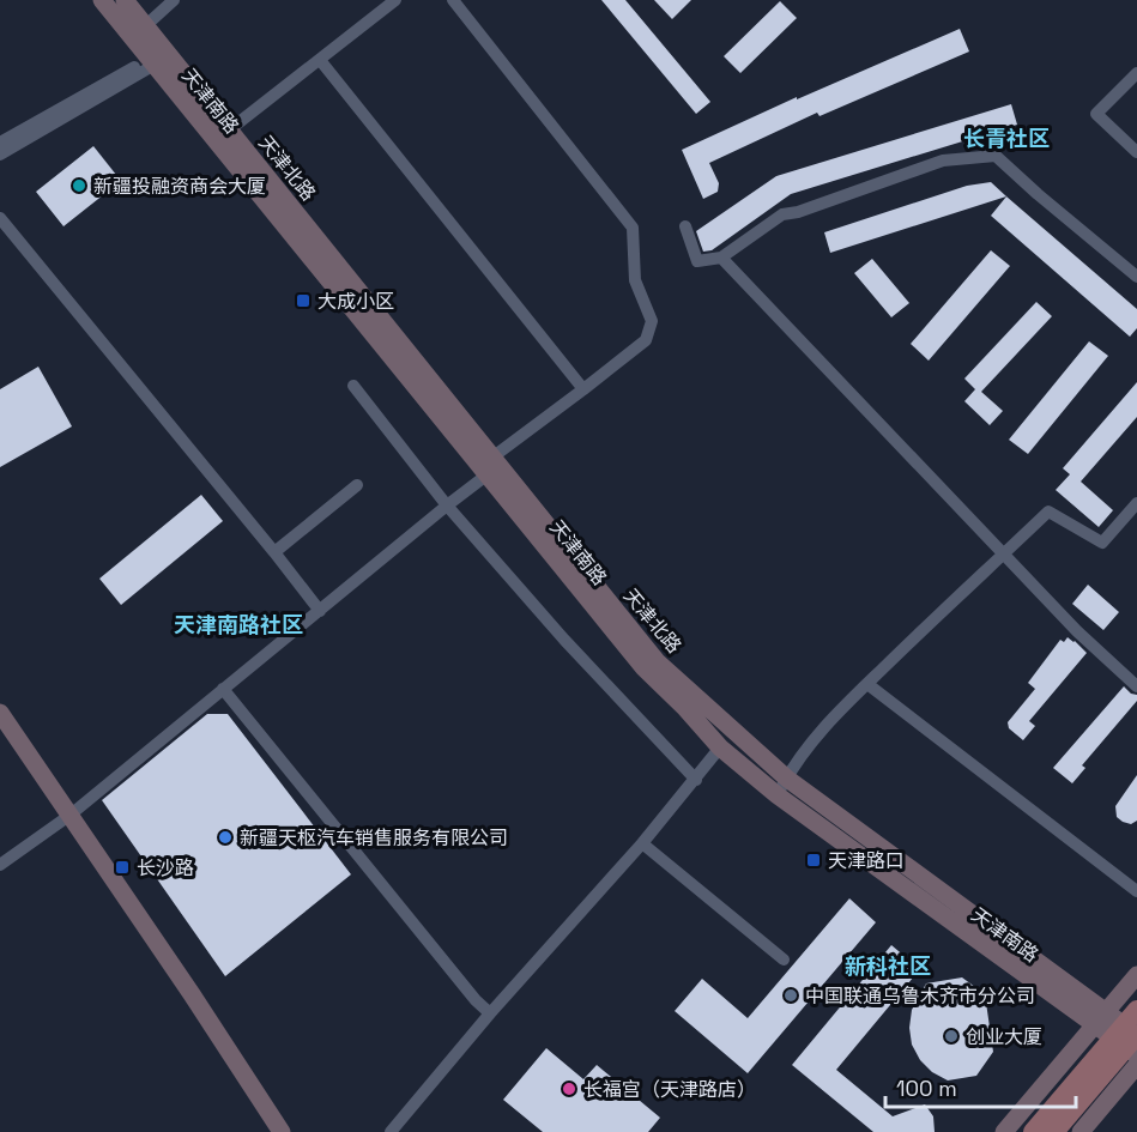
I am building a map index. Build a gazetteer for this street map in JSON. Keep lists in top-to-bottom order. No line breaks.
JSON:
{"streets":{"street":["天津南路","天津北路"]},"crossings":[["天津南路","天津北路"]],"districts":["长青社区","天津南路社区","新科社区"],"places":{"other":["新疆投融资商会大厦","新疆天枢汽车销售服务有限公司","中国联通乌鲁木齐市分公司","创业大厦","长福宫（天津路店）"],"transit":["大成小区","天津路口","长沙路"]},"scale_bar":"100 m"}
